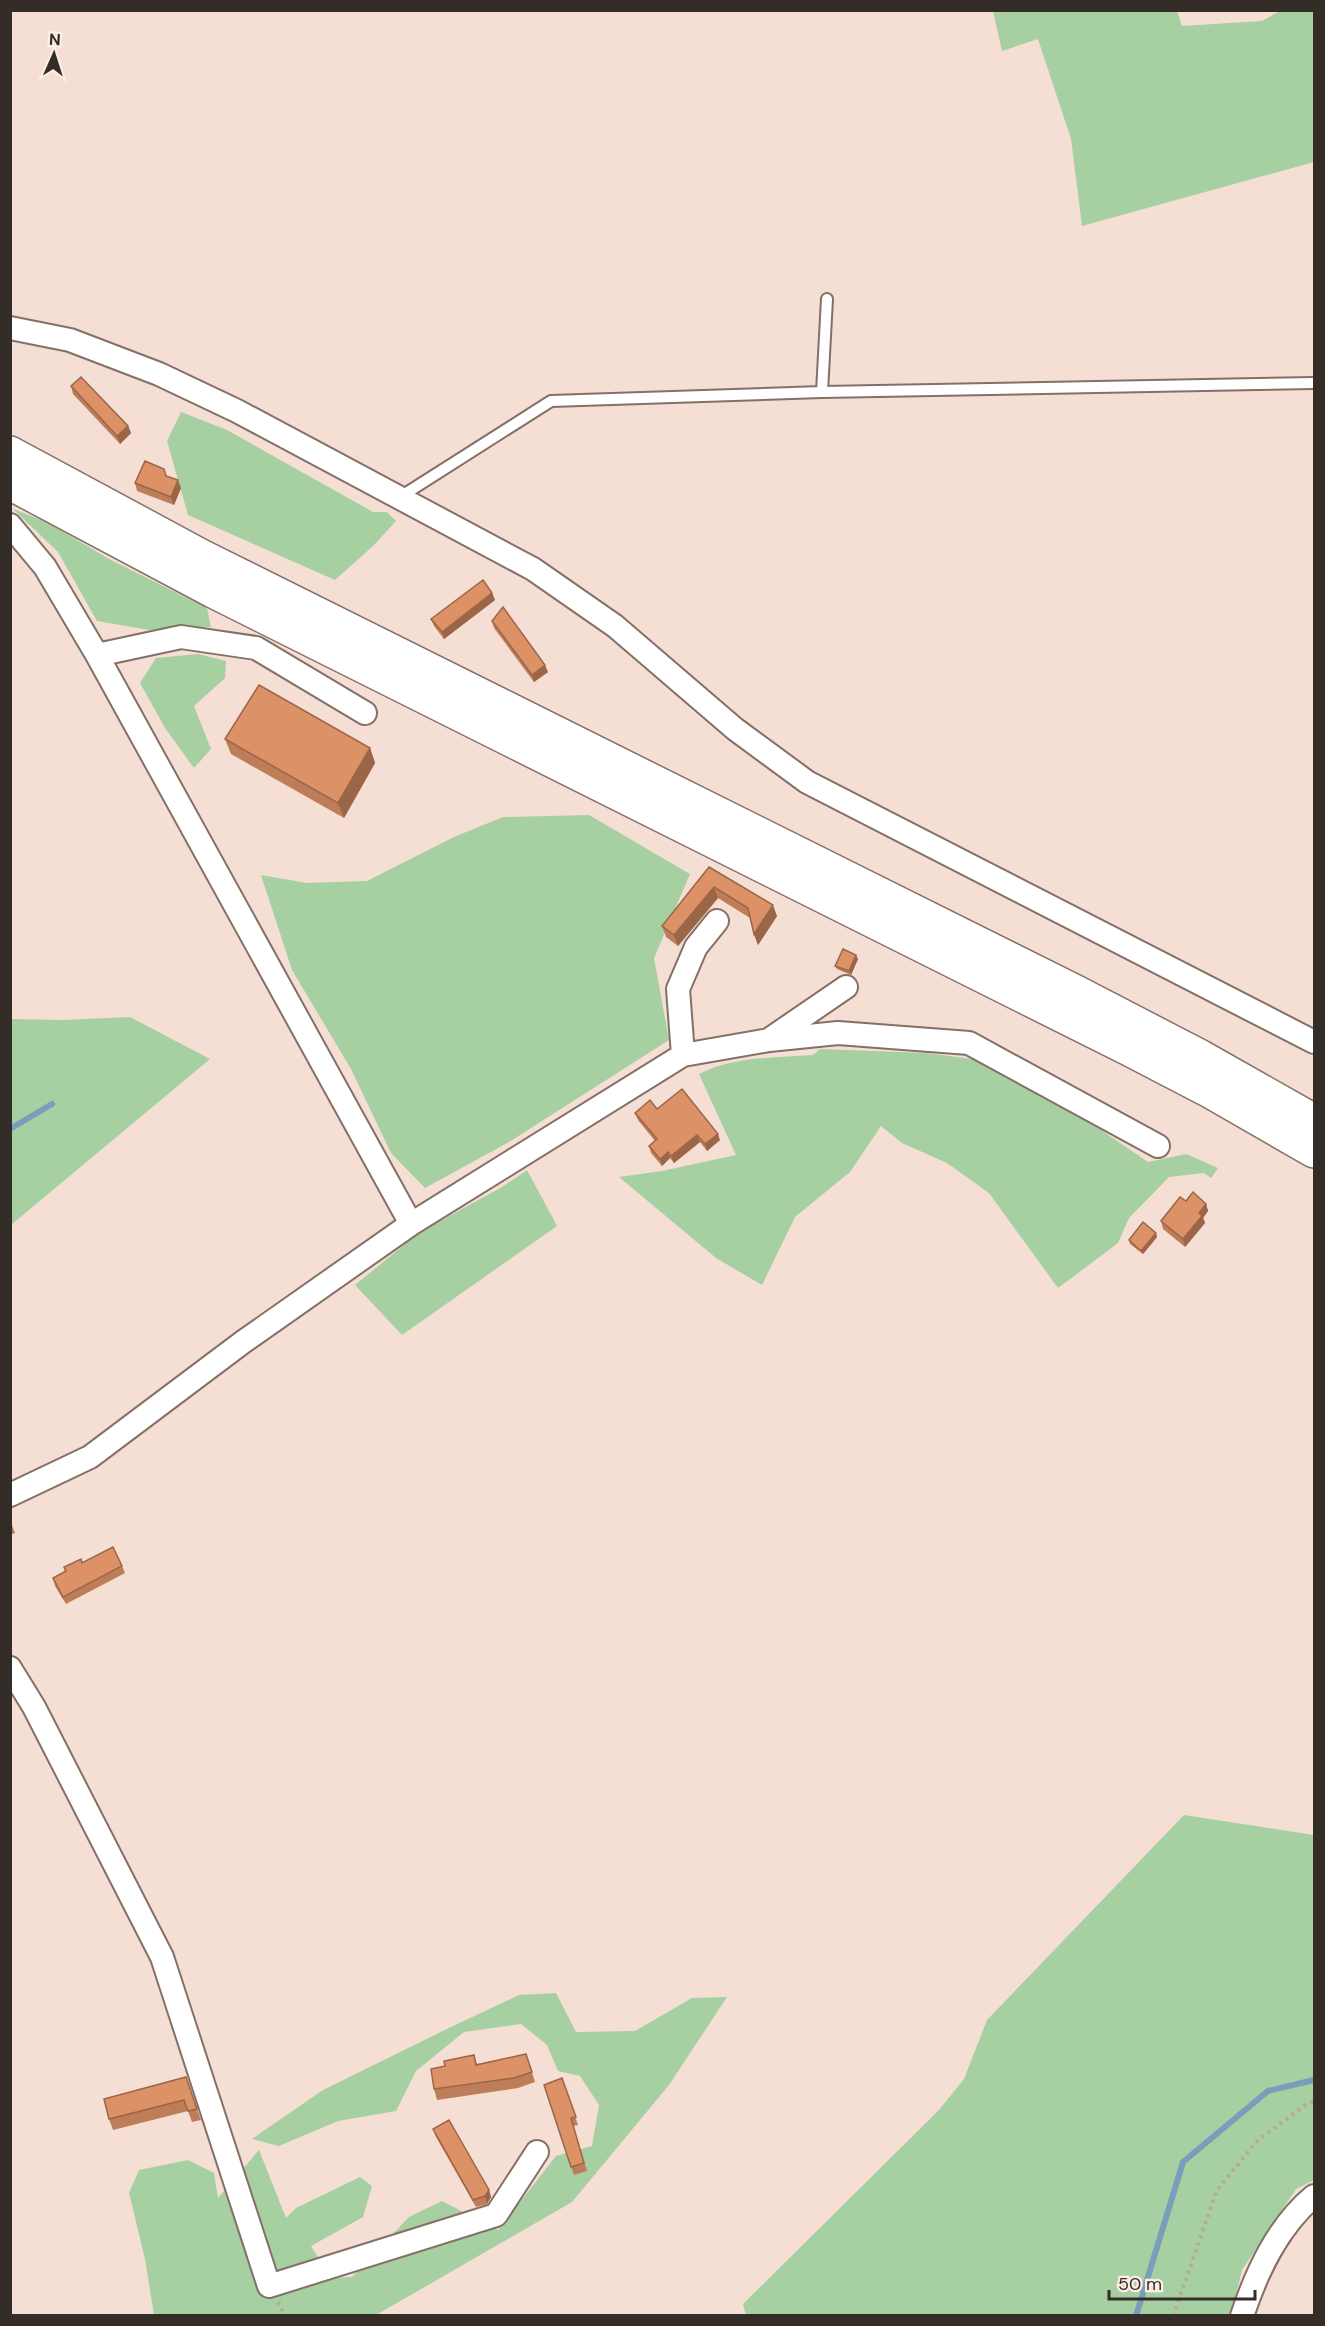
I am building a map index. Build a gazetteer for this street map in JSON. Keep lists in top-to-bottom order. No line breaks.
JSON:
{"scale_bar":"50 m","north":"top"}
